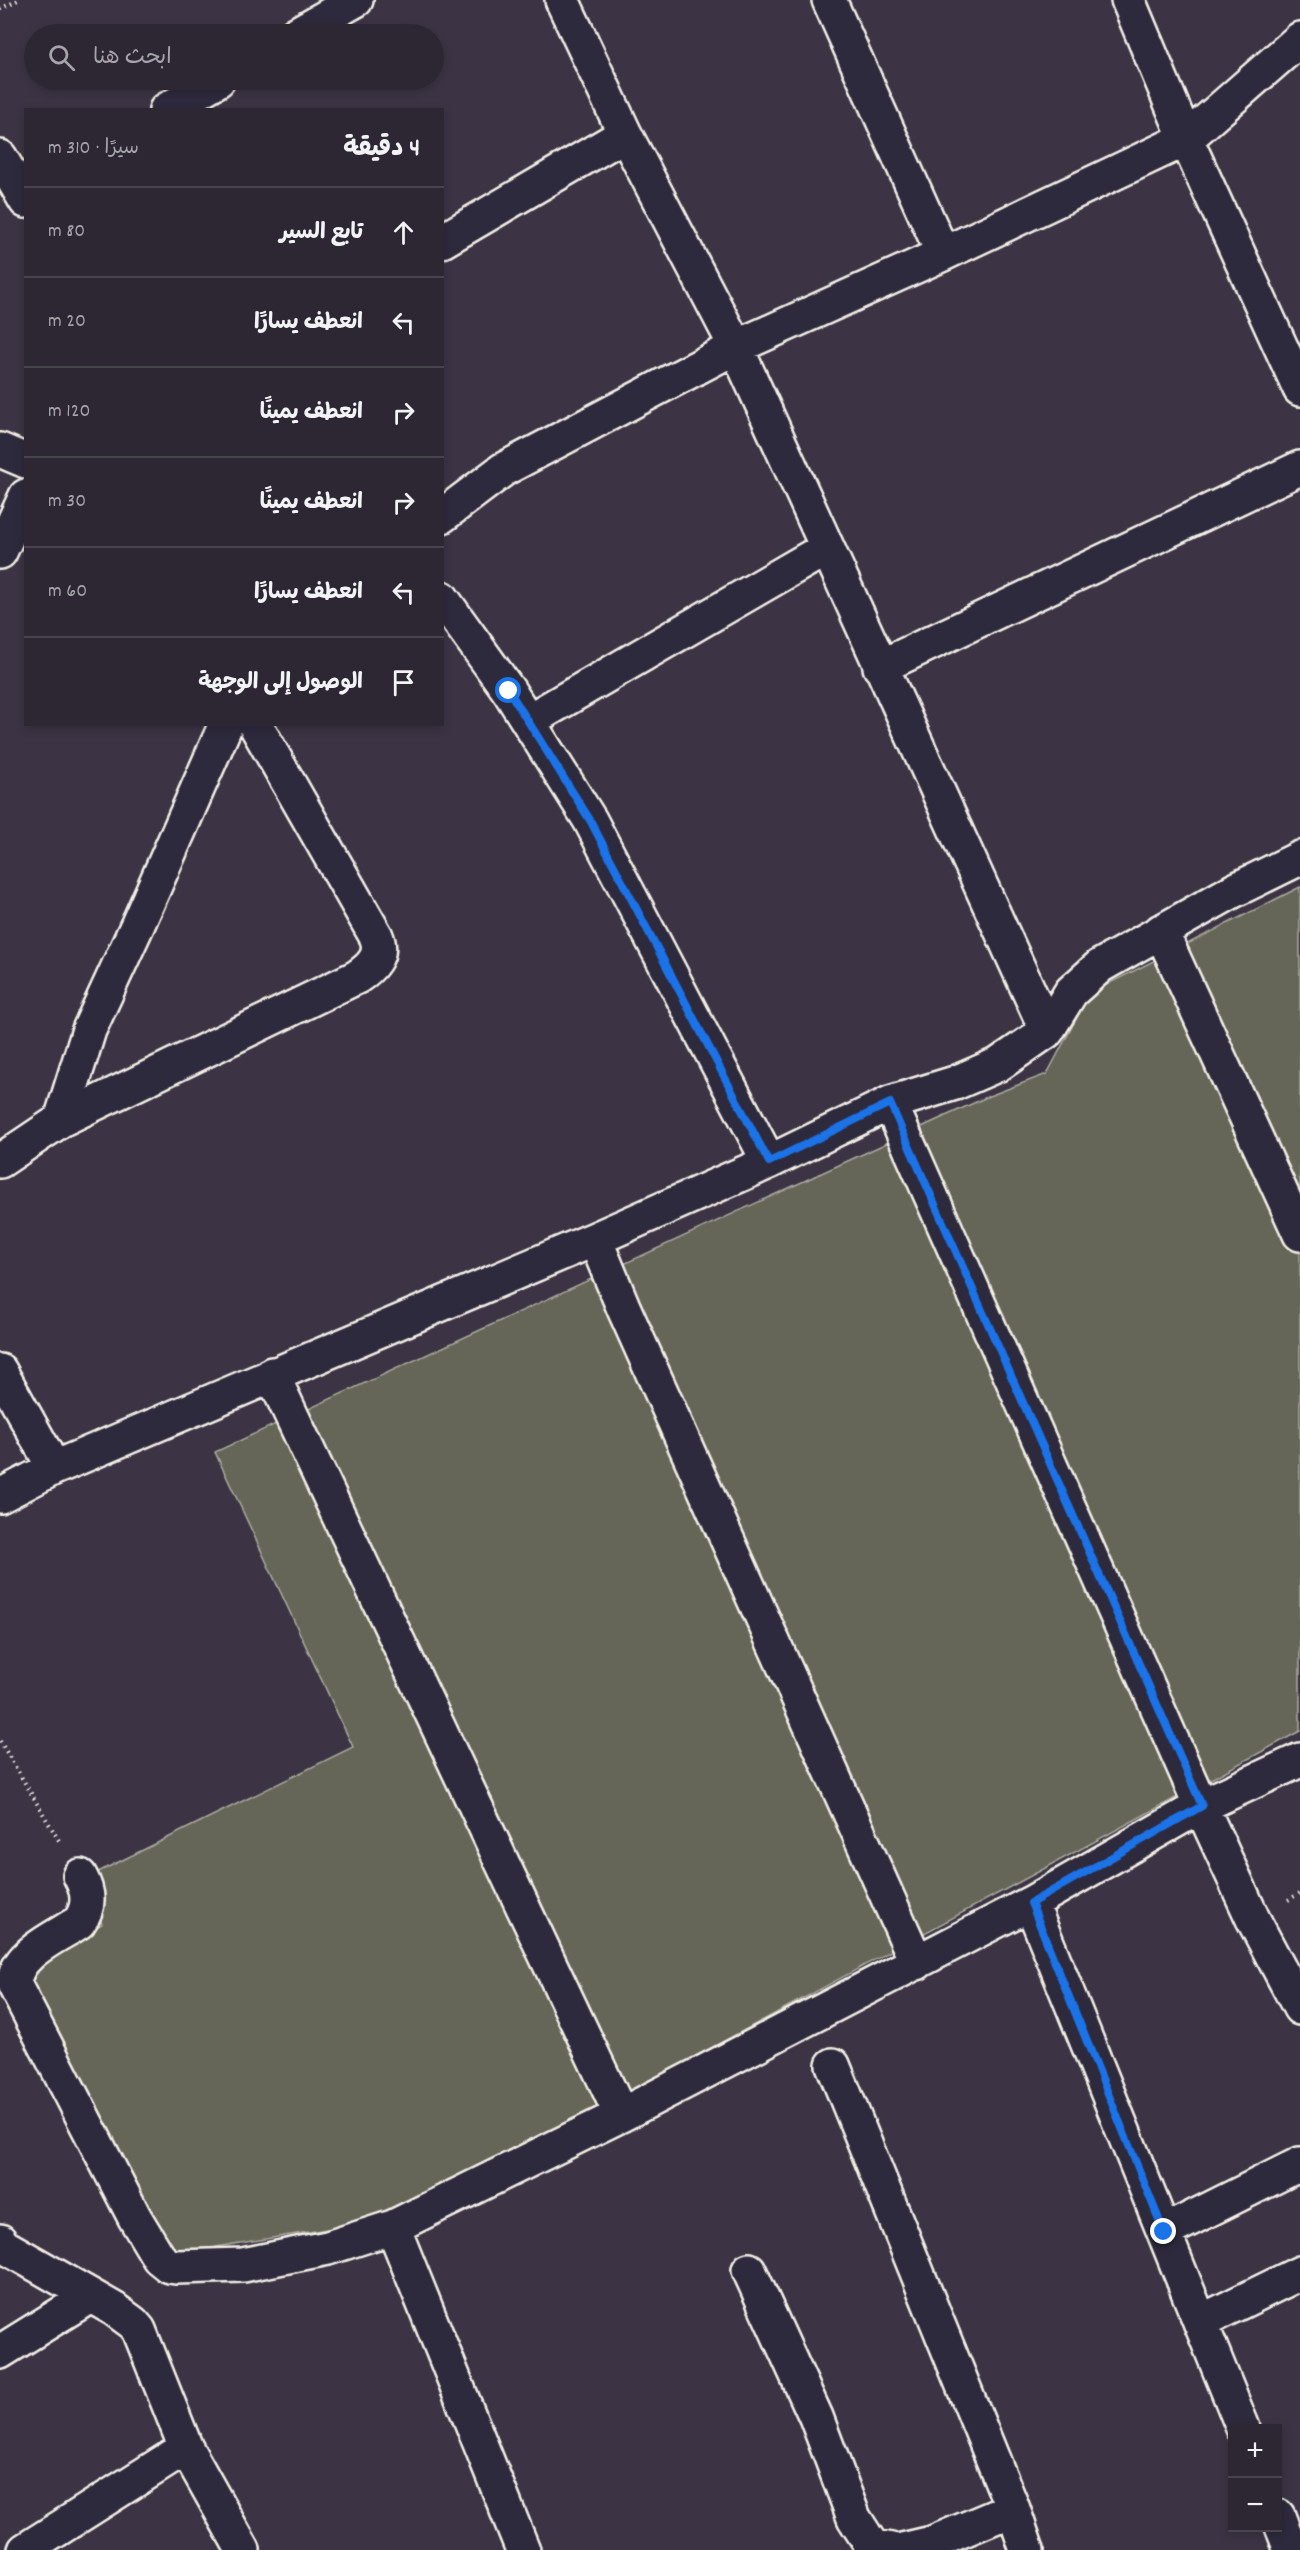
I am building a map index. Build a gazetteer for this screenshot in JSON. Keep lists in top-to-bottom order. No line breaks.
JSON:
{"page":{"search":"ابحث هنا","heading":["4 دقيقة","سيرًا · 310 m"],"list":[["تابع السير","80 m"],["انعطف يسارًا","20 m"],["انعطف يمينًا","120 m"],["انعطف يمينًا","30 m"],["انعطف يسارًا","60 m"],"الوصول إلى الوجهة"],"map_buttons":["+","−"]}}
